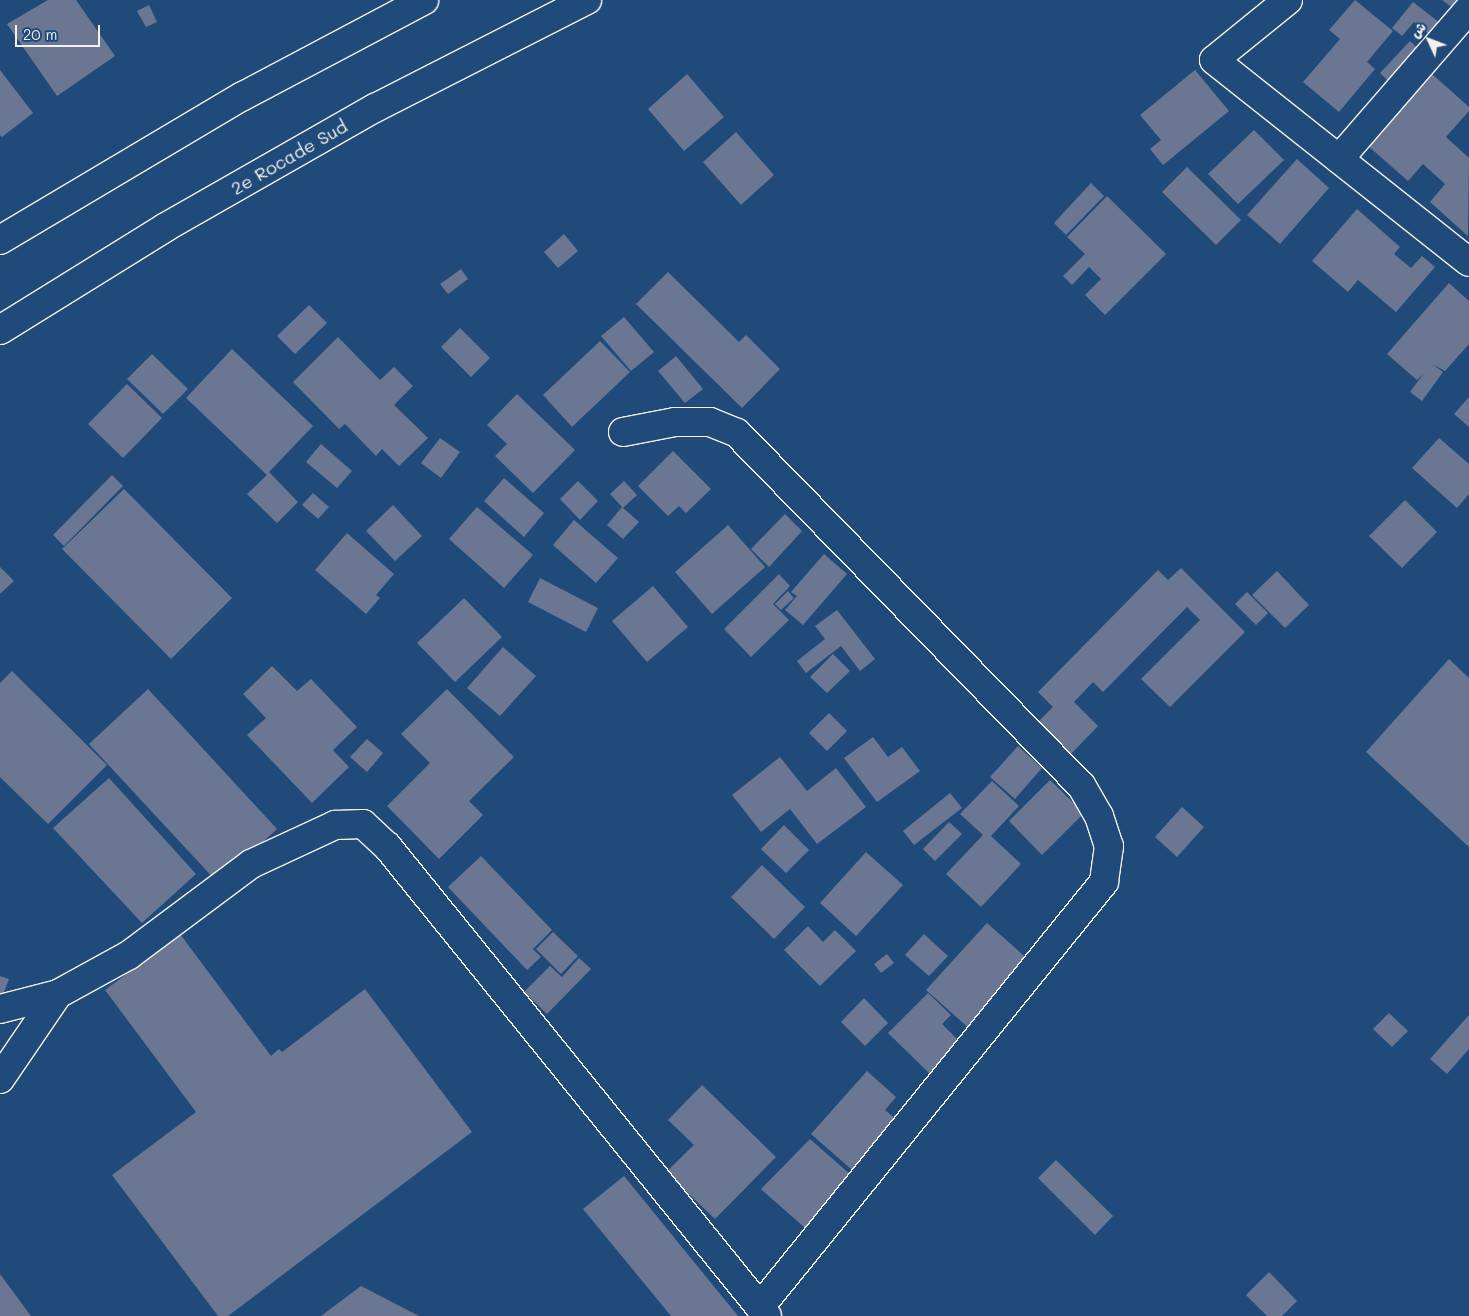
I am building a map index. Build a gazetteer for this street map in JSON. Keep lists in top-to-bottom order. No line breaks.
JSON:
{"streets":{"main road":["2e Rocade Sud"]},"scale_bar":"20 m","north":"top left"}
